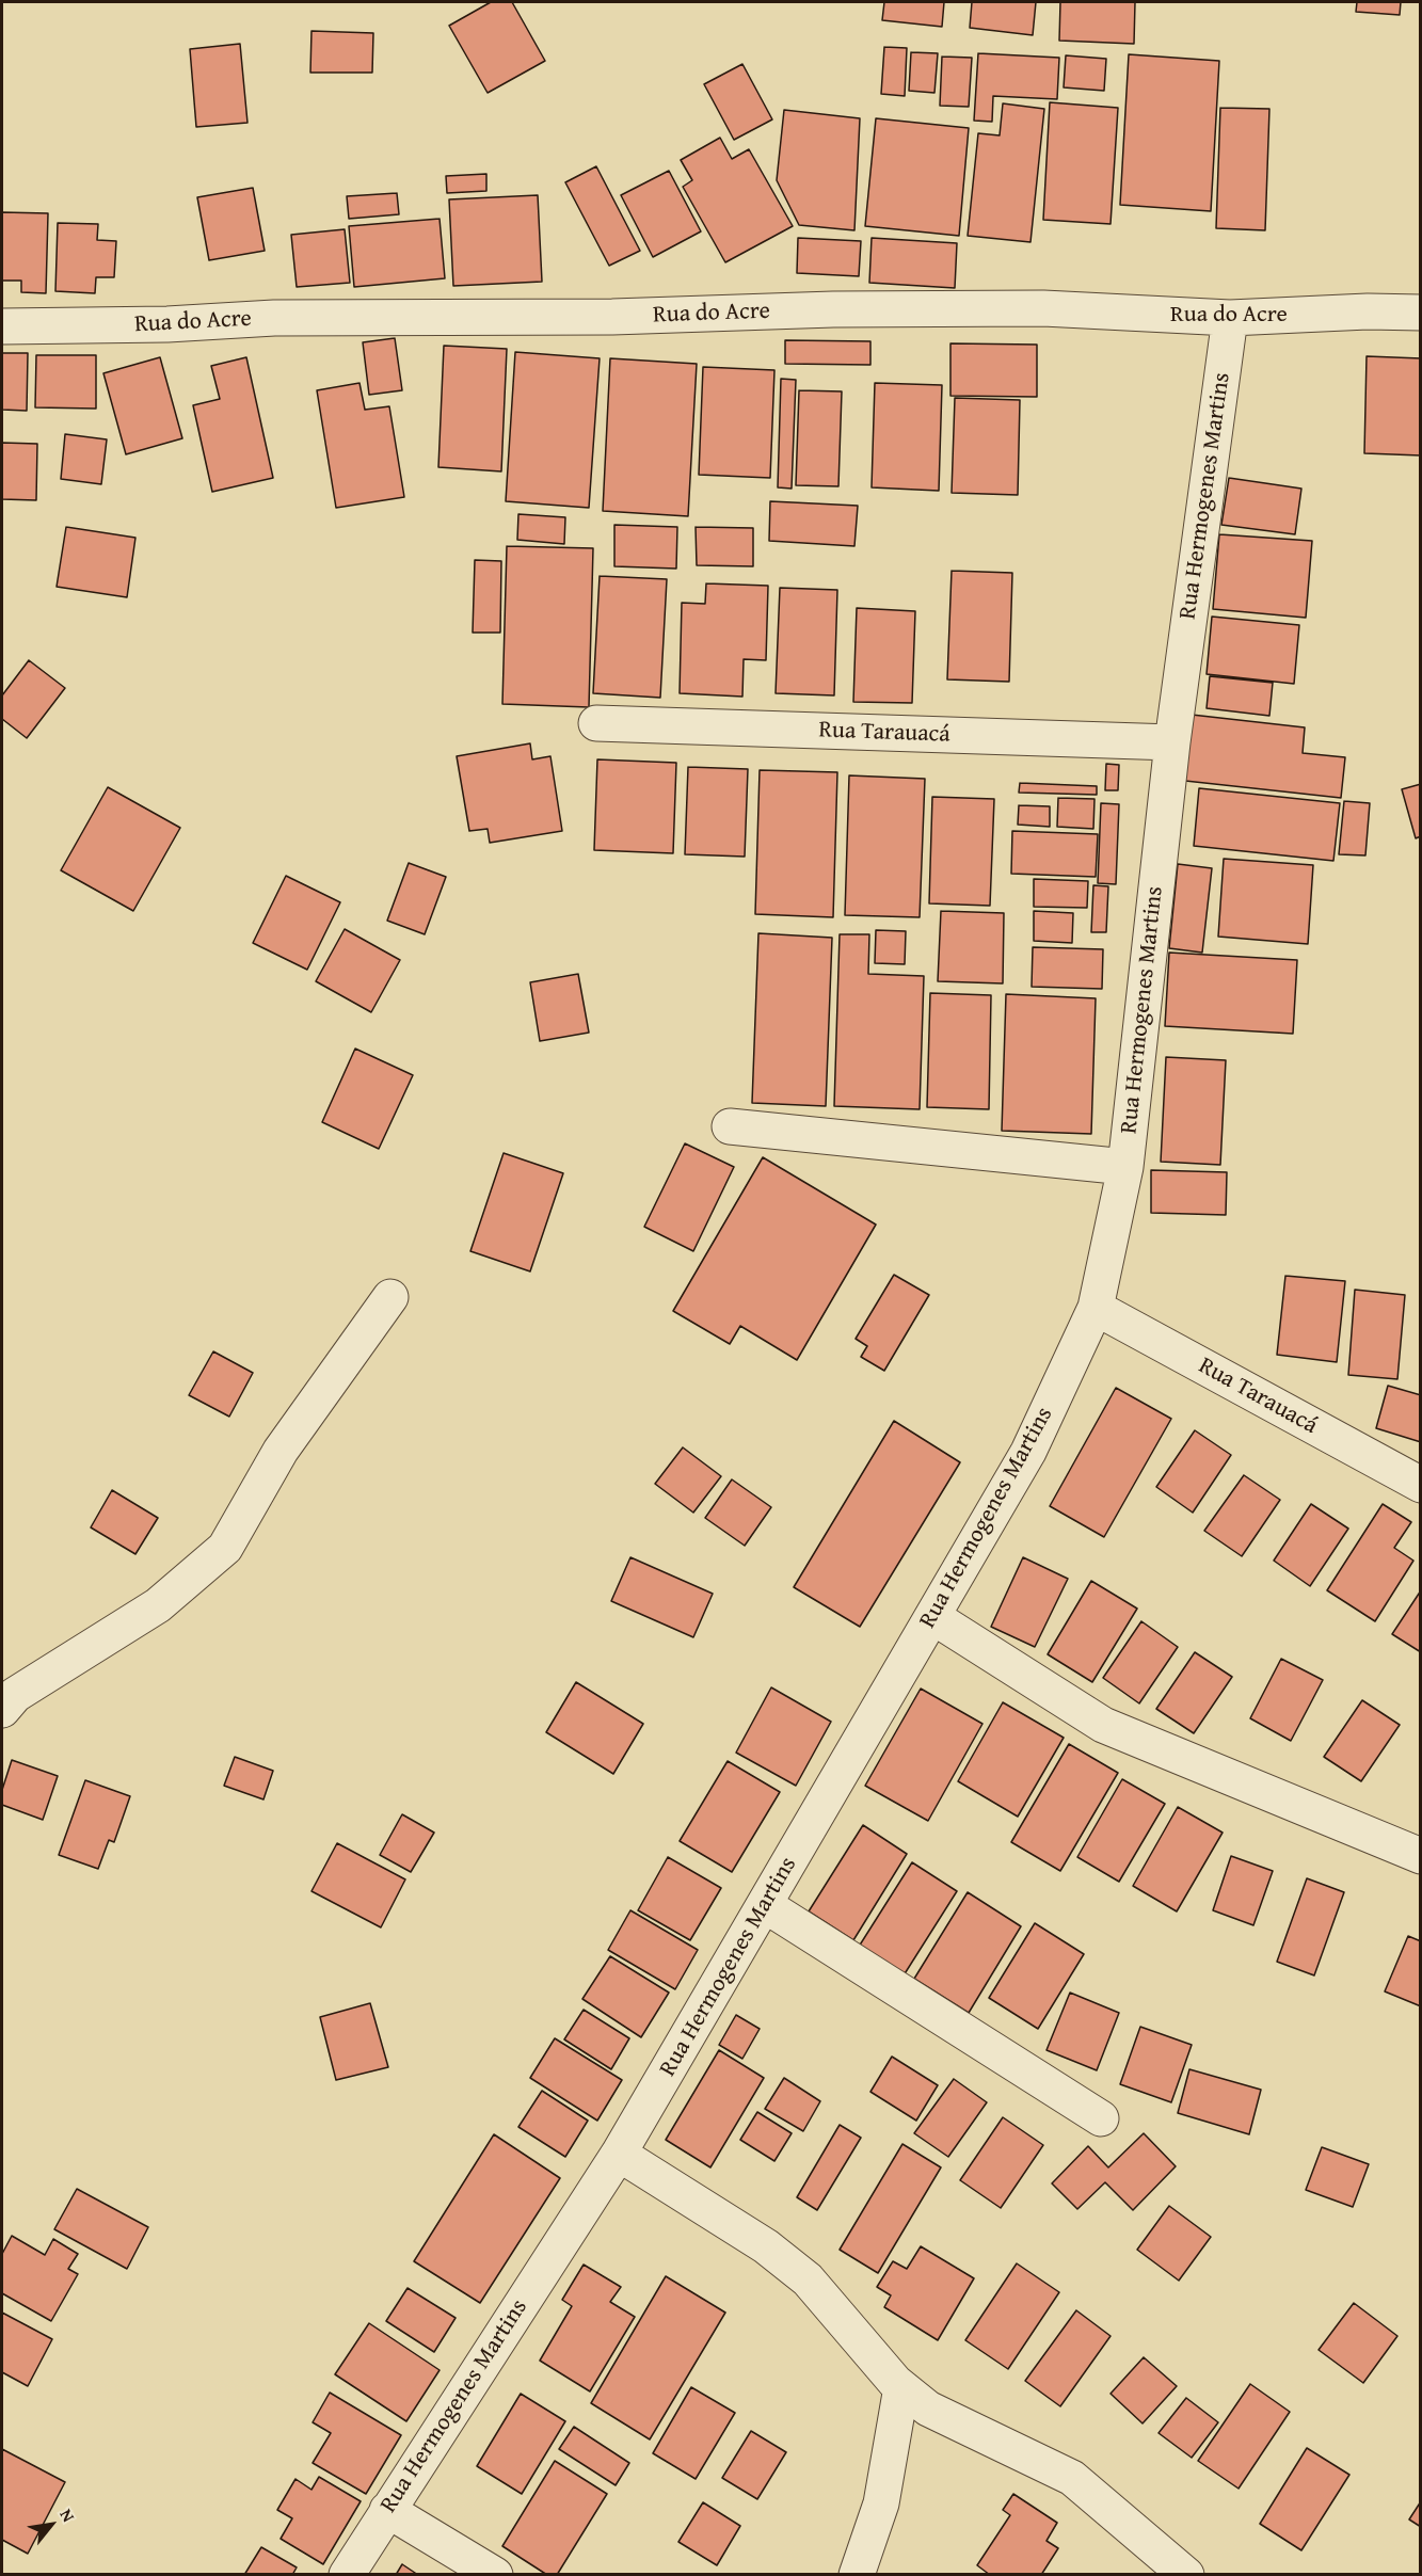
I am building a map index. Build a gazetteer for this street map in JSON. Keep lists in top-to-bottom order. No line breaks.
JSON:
{"streets":{"street":["Rua do Acre","Rua Hermogenes Martins","Rua Tarauacá"]},"crossings":[["Rua do Acre","Rua Hermogenes Martins"],["Rua Hermogenes Martins","Rua Tarauacá"]],"north":"top right"}
